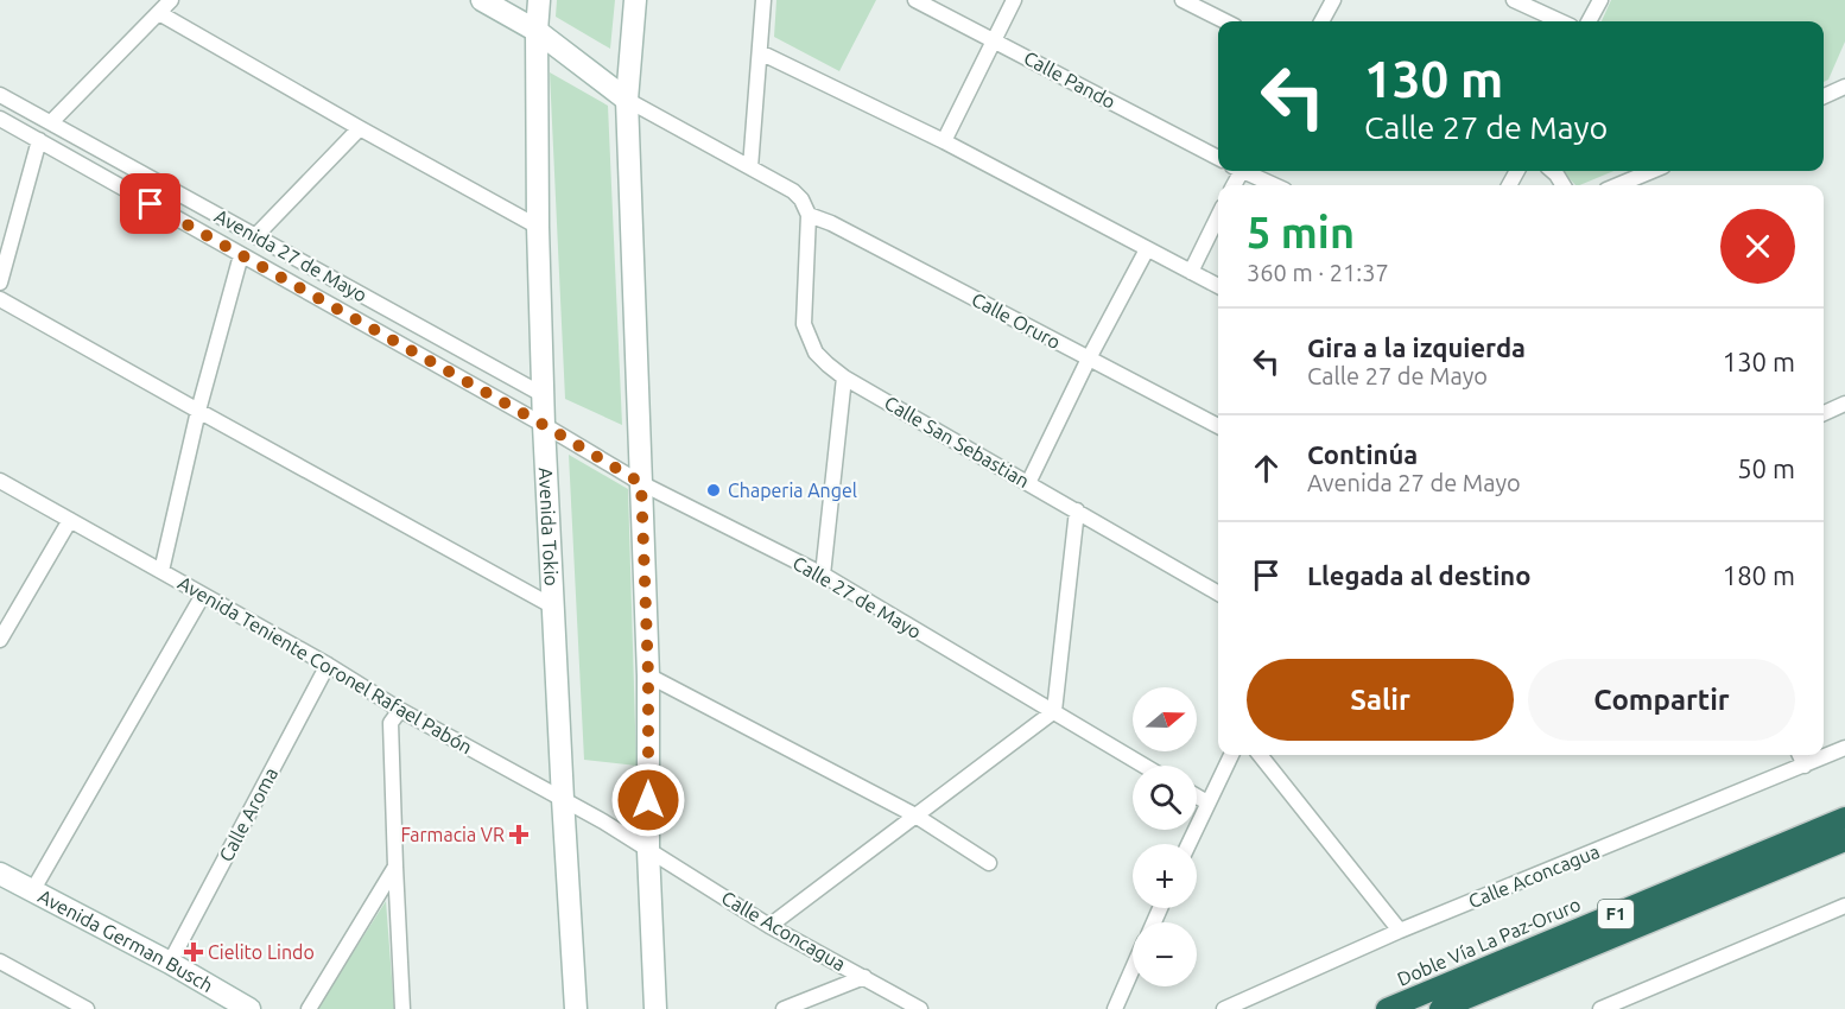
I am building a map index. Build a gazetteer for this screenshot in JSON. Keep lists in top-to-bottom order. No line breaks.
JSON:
{"streets":{"highway":["F1","Doble Vía La Paz-Oruro"],"street":["Calle Pando","Avenida 27 de Mayo","Calle Oruro","Calle San Sebastian","Avenida Tokio","Calle 27 de Mayo","Avenida Teniente Coronel Rafael Pabón","Calle Aroma","Calle Aconcagua","Avenida German Busch"]},"crossings":[["Avenida 27 de Mayo","Avenida Tokio"],["Avenida 27 de Mayo","Calle 27 de Mayo"],["Calle Oruro","Calle San Sebastian"],["Avenida Tokio","Calle 27 de Mayo"],["Avenida Tokio","Avenida Teniente Coronel Rafael Pabón"],["Avenida Teniente Coronel Rafael Pabón","Calle Aroma"],["Avenida Teniente Coronel Rafael Pabón","Calle Aconcagua"],["Calle Aroma","Avenida German Busch"]],"places":{"other":["Chaperia Angel"],"health":["Farmacia VR","Cielito Lindo"]},"north":"right","page":{"turn":["130 m","Calle 27 de Mayo"],"heading":["5 min","360 m · 21:37"],"list":[{"name":"Gira a la izquierda","note":"Calle 27 de Mayo","value":"130 m"},{"name":"Continúa","note":"Avenida 27 de Mayo","value":"50 m"},{"name":"Llegada al destino","value":"180 m"}],"buttons":["Salir","Compartir"],"map_buttons":["+","−"]}}
